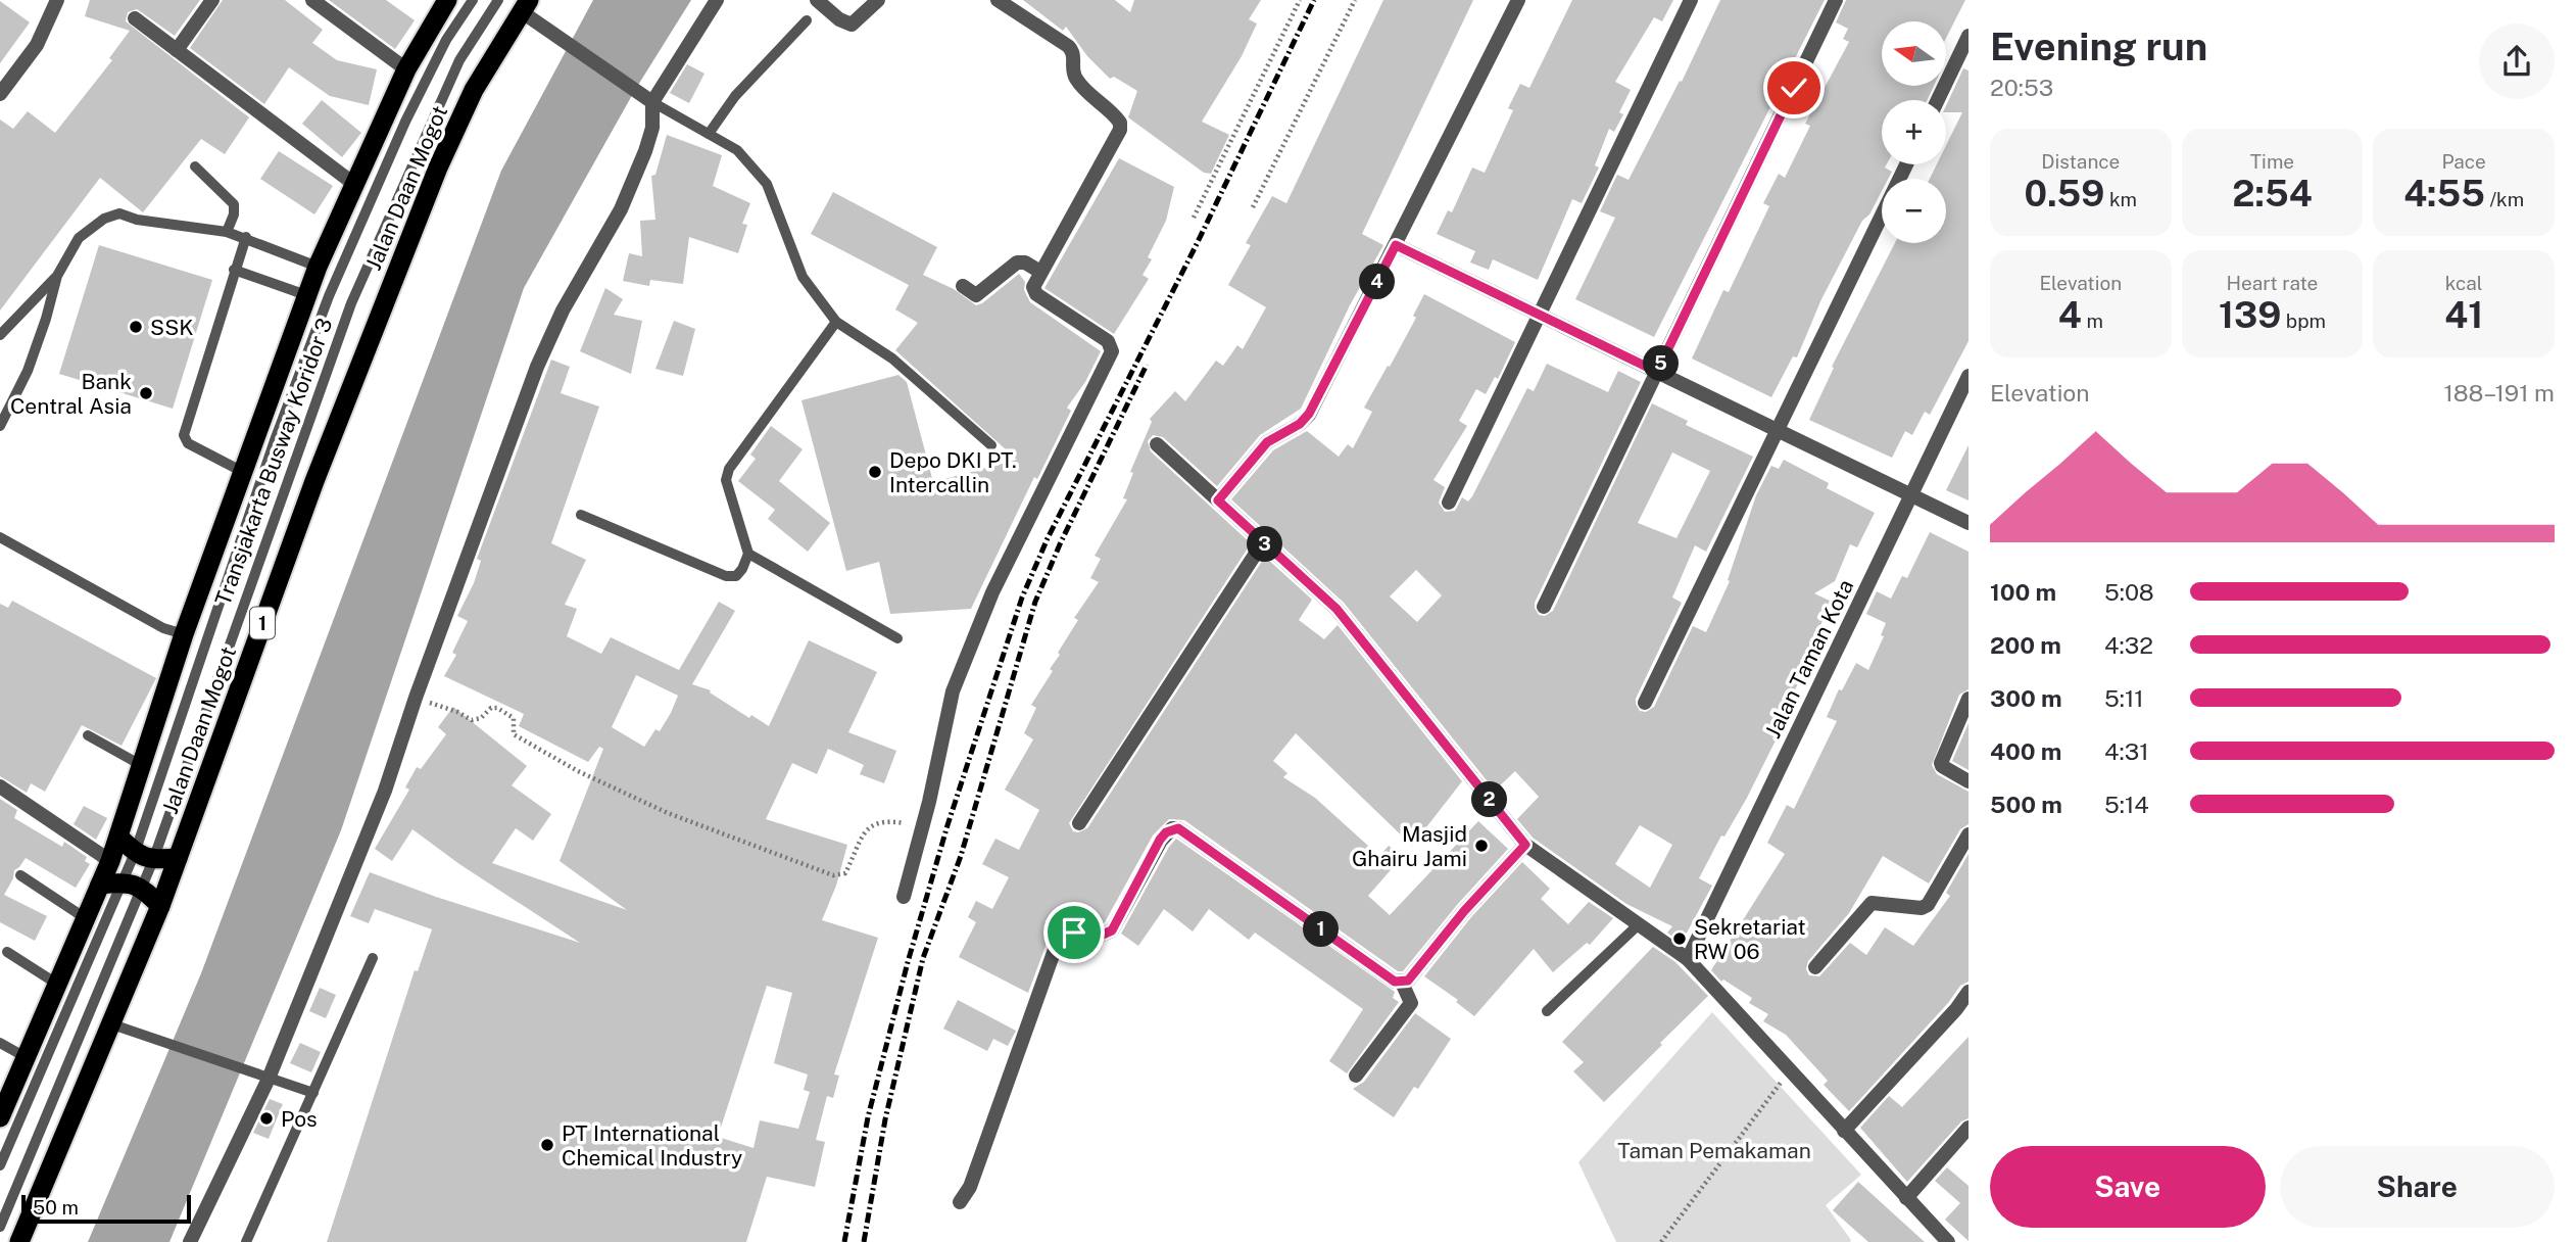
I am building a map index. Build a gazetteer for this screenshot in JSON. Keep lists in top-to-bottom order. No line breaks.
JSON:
{"streets":{"highway":["Jalan Daan Mogot","1"],"street":["Jalan Taman Kota"],"lane":["Transjakarta Busway Koridor 3"]},"parks":["Taman Pemakaman"],"places":["SSK","Bank Central Asia","Depo DKI PT. Intercallin","Masjid Ghairu Jami","Sekretariat RW 06","Pos","PT International Chemical Industry"],"scale_bar":"50 m","north":"left","page":{"heading":["Evening run","20:53"],"map_buttons":["+","−"],"stats":[["Distance","0.59 km"],["Time","2:54"],["Pace","4:55 /km"],["Elevation","4 m"],["Heart rate","139 bpm"],["kcal","41"]],"pins":["4","5","3","2","1"],"chart":["Elevation","188–191 m"],"list":[{"name":"100 m","note":"5:08"},{"name":"200 m","note":"4:32"},{"name":"300 m","note":"5:11"},{"name":"400 m","note":"4:31"},{"name":"500 m","note":"5:14"}],"buttons":["Save","Share"],"scale":"50 m"}}
